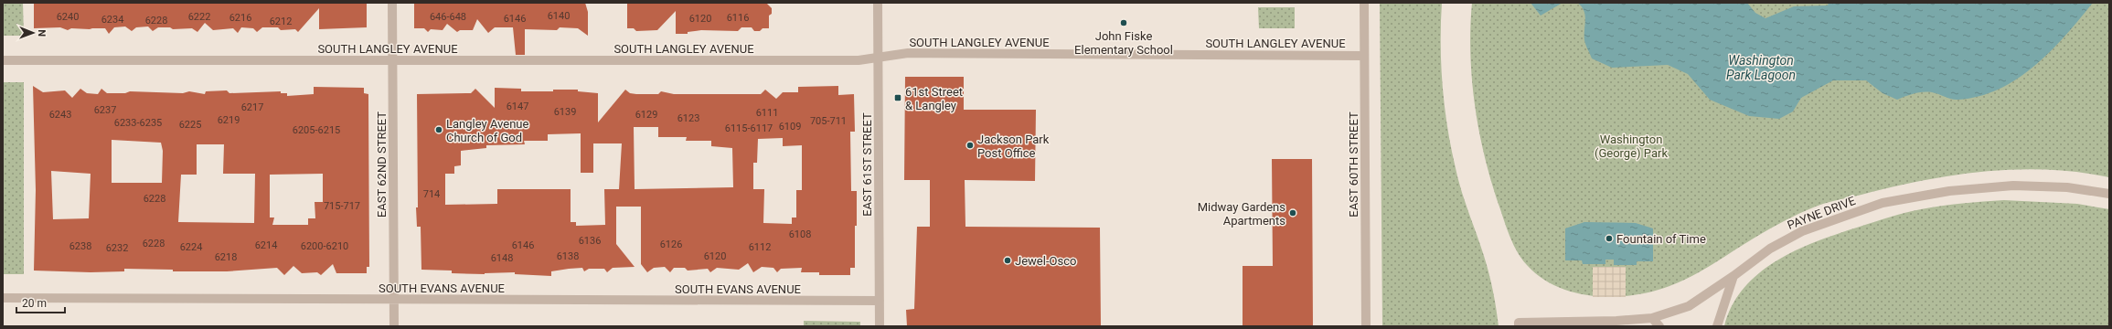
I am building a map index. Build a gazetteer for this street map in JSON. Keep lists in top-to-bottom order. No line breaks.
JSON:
{"streets":{"street":["SOUTH LANGLEY AVENUE","EAST 62ND STREET","EAST 61ST STREET","EAST 60TH STREET","PAYNE DRIVE","SOUTH EVANS AVENUE"]},"crossings":[["SOUTH LANGLEY AVENUE","EAST 62ND STREET"],["SOUTH LANGLEY AVENUE","EAST 61ST STREET"],["SOUTH LANGLEY AVENUE","EAST 60TH STREET"],["EAST 62ND STREET","SOUTH EVANS AVENUE"],["EAST 61ST STREET","SOUTH EVANS AVENUE"]],"water":["Washington Park Lagoon"],"parks":["Washington (George) Park"],"places":{"other":["John Fiske Elementary School","Langley Avenue Church of God","Jackson Park Post Office","Midway Gardens Apartments","Fountain of Time","Jewel-Osco"],"transit":["61st Street & Langley"]},"house_numbers":["6140","6240","6222","646-648","6216","6116","6146","6120","6234","6228","6212","6147","6217","6237","6139","6111","6243","6129","6123","6219","705-711","6233-6235","6225","6109","6115-6117","6205-6215","714","6228","715-717","6108","6136","6228","6126","6214","6146","6238","6200-6210","6224","6112","6232","6138","6120","6218","6148"],"scale_bar":"20 m","north":"right"}
